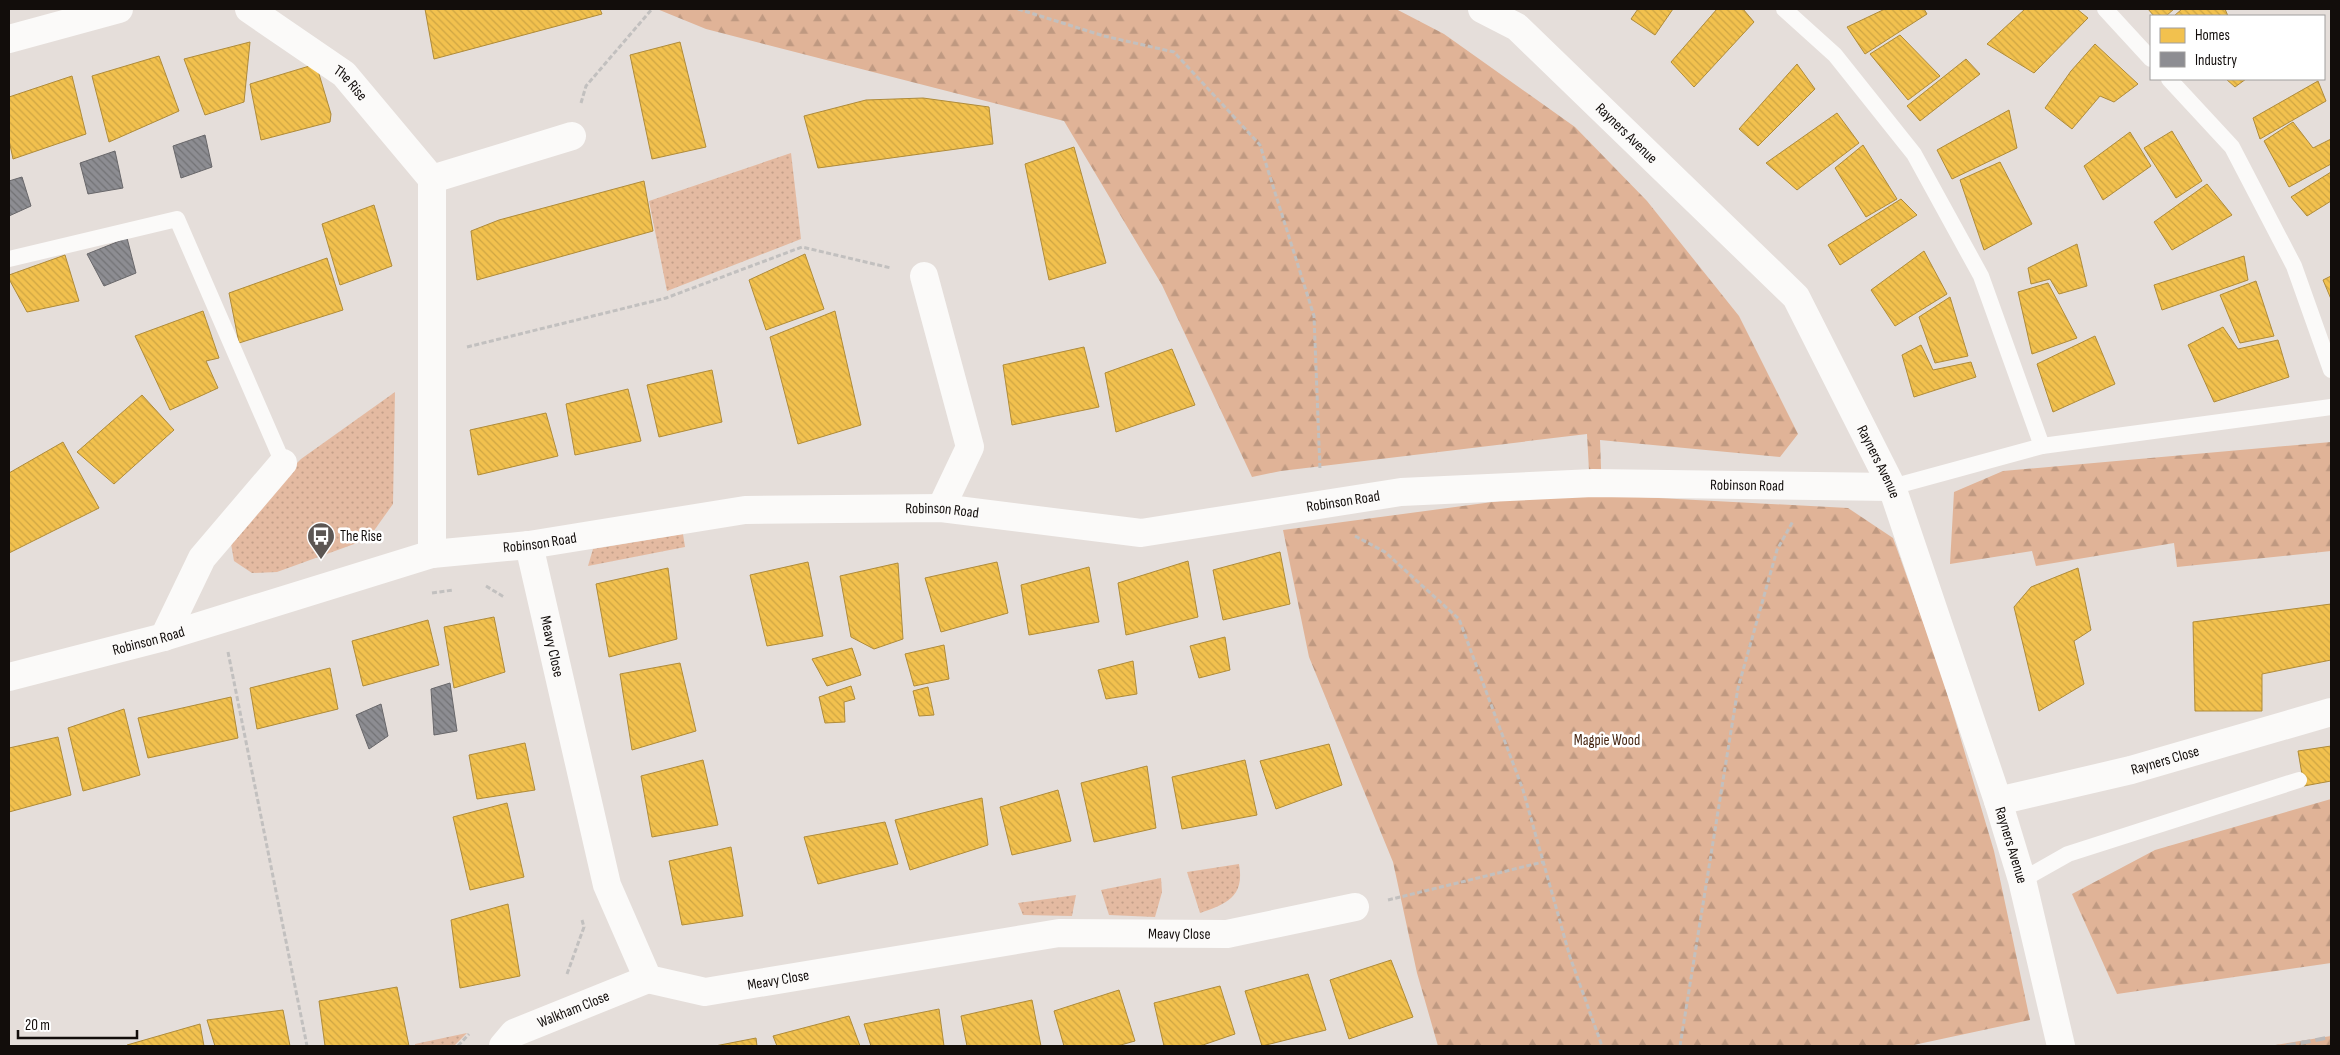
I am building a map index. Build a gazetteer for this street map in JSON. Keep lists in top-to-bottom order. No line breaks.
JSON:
{"streets":{"street":["The Rise","Rayners Avenue","Robinson Road","Meavy Close","Rayners Close","Walkham Close"]},"crossings":[["Rayners Avenue","Robinson Road"],["Rayners Avenue","Rayners Close"],["Robinson Road","Meavy Close"],["Meavy Close","Walkham Close"]],"parks":["Magpie Wood"],"places":{"bus stop":["The Rise"]},"legend":["Homes","Industry"],"scale_bar":"20 m"}
